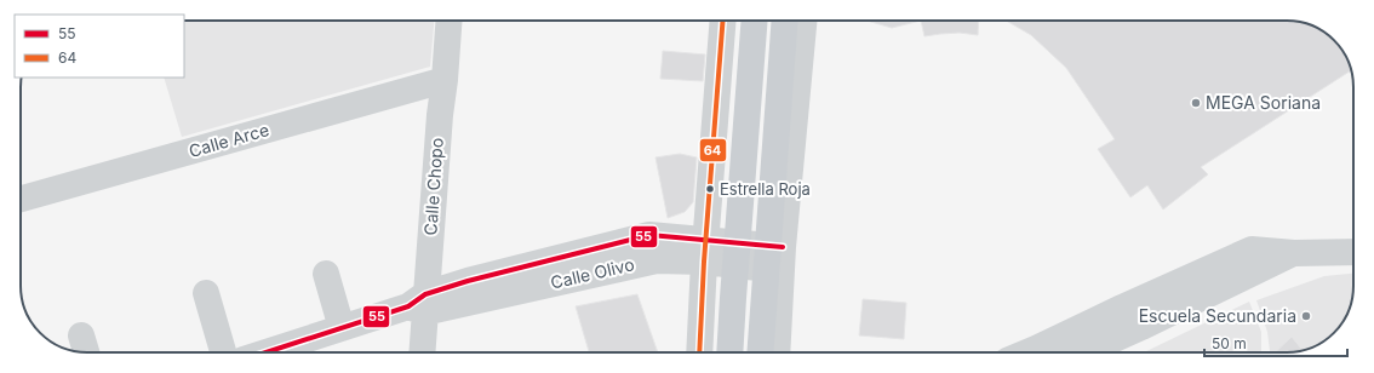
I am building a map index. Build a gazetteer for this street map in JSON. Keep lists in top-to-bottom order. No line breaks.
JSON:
{"streets":{"street":["Calle Arce","Calle Chopo","Calle Olivo"]},"crossings":[["Calle Arce","Calle Chopo"],["Calle Chopo","Calle Olivo"]],"places":["MEGA Soriana","Estrella Roja","Escuela Secundaria"],"lines":["transit line 64","transit line 55"],"legend":["55","64"],"scale_bar":"50 m"}
